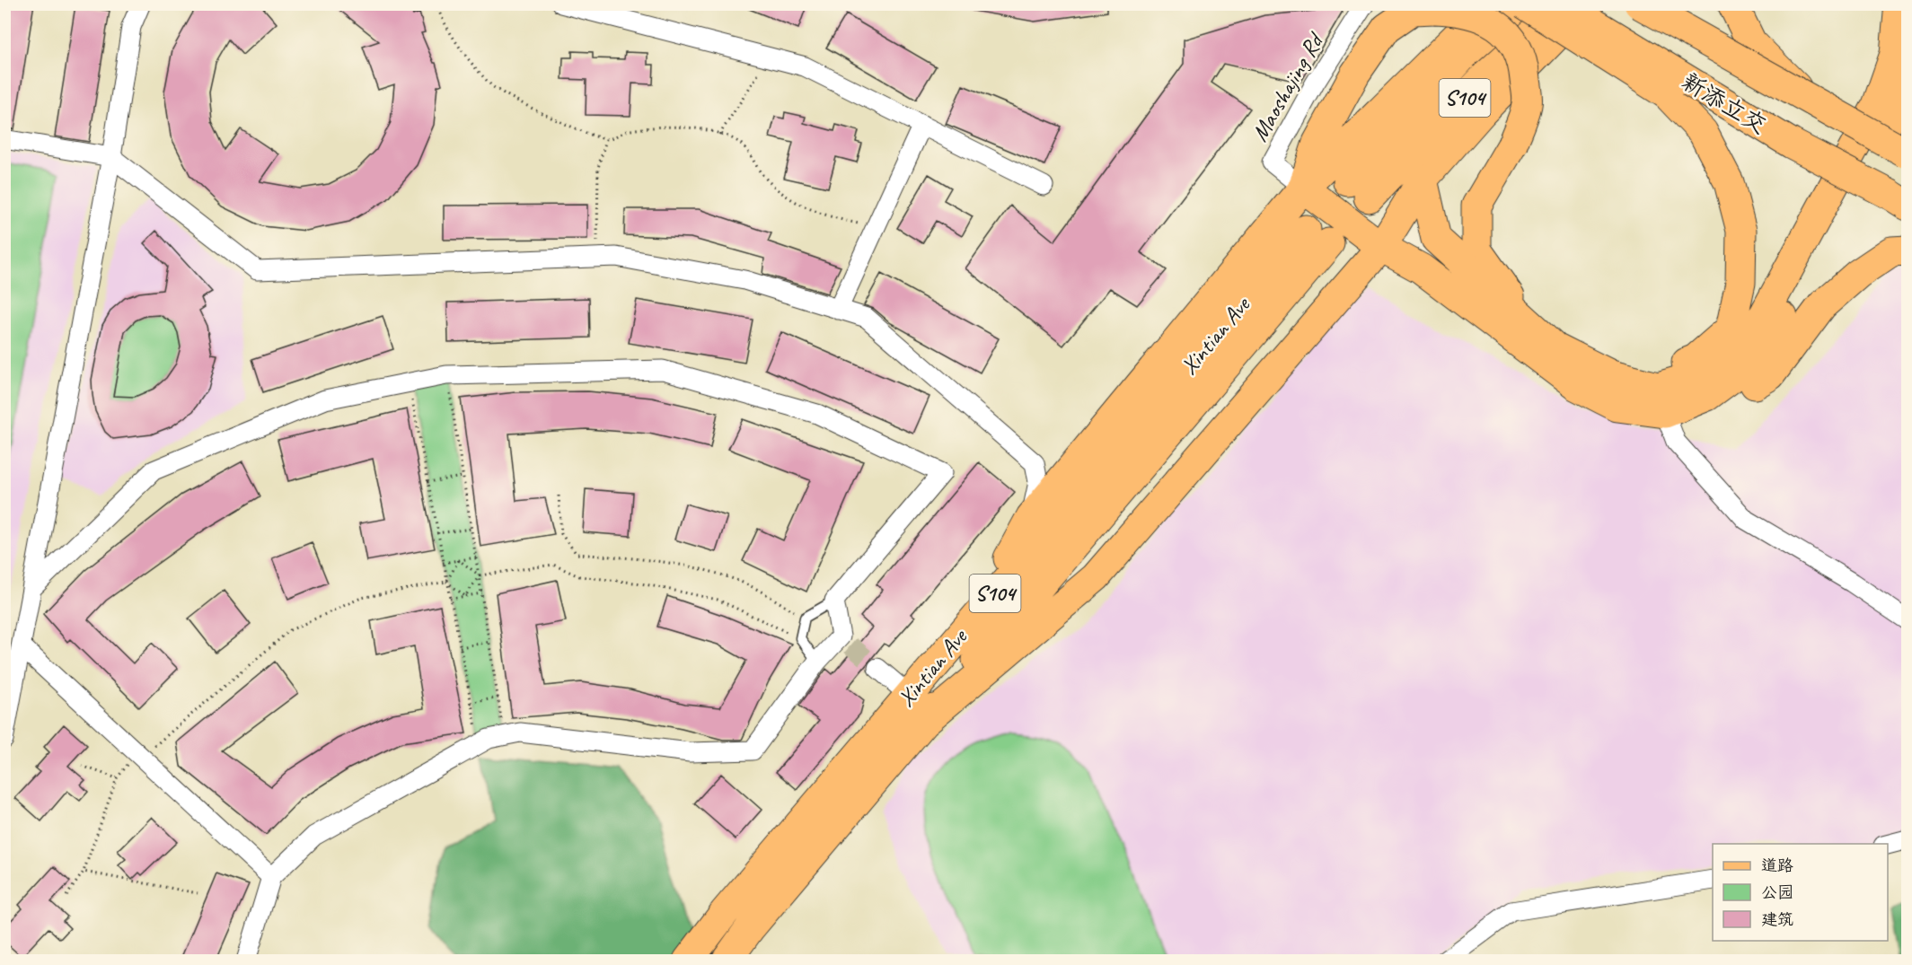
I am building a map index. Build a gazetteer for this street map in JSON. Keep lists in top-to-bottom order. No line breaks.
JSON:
{"streets":{"main road":["S104","新添立交","Xintian Ave"],"street":["Maoshajing Rd"]},"legend":["道路","公园","建筑"]}
